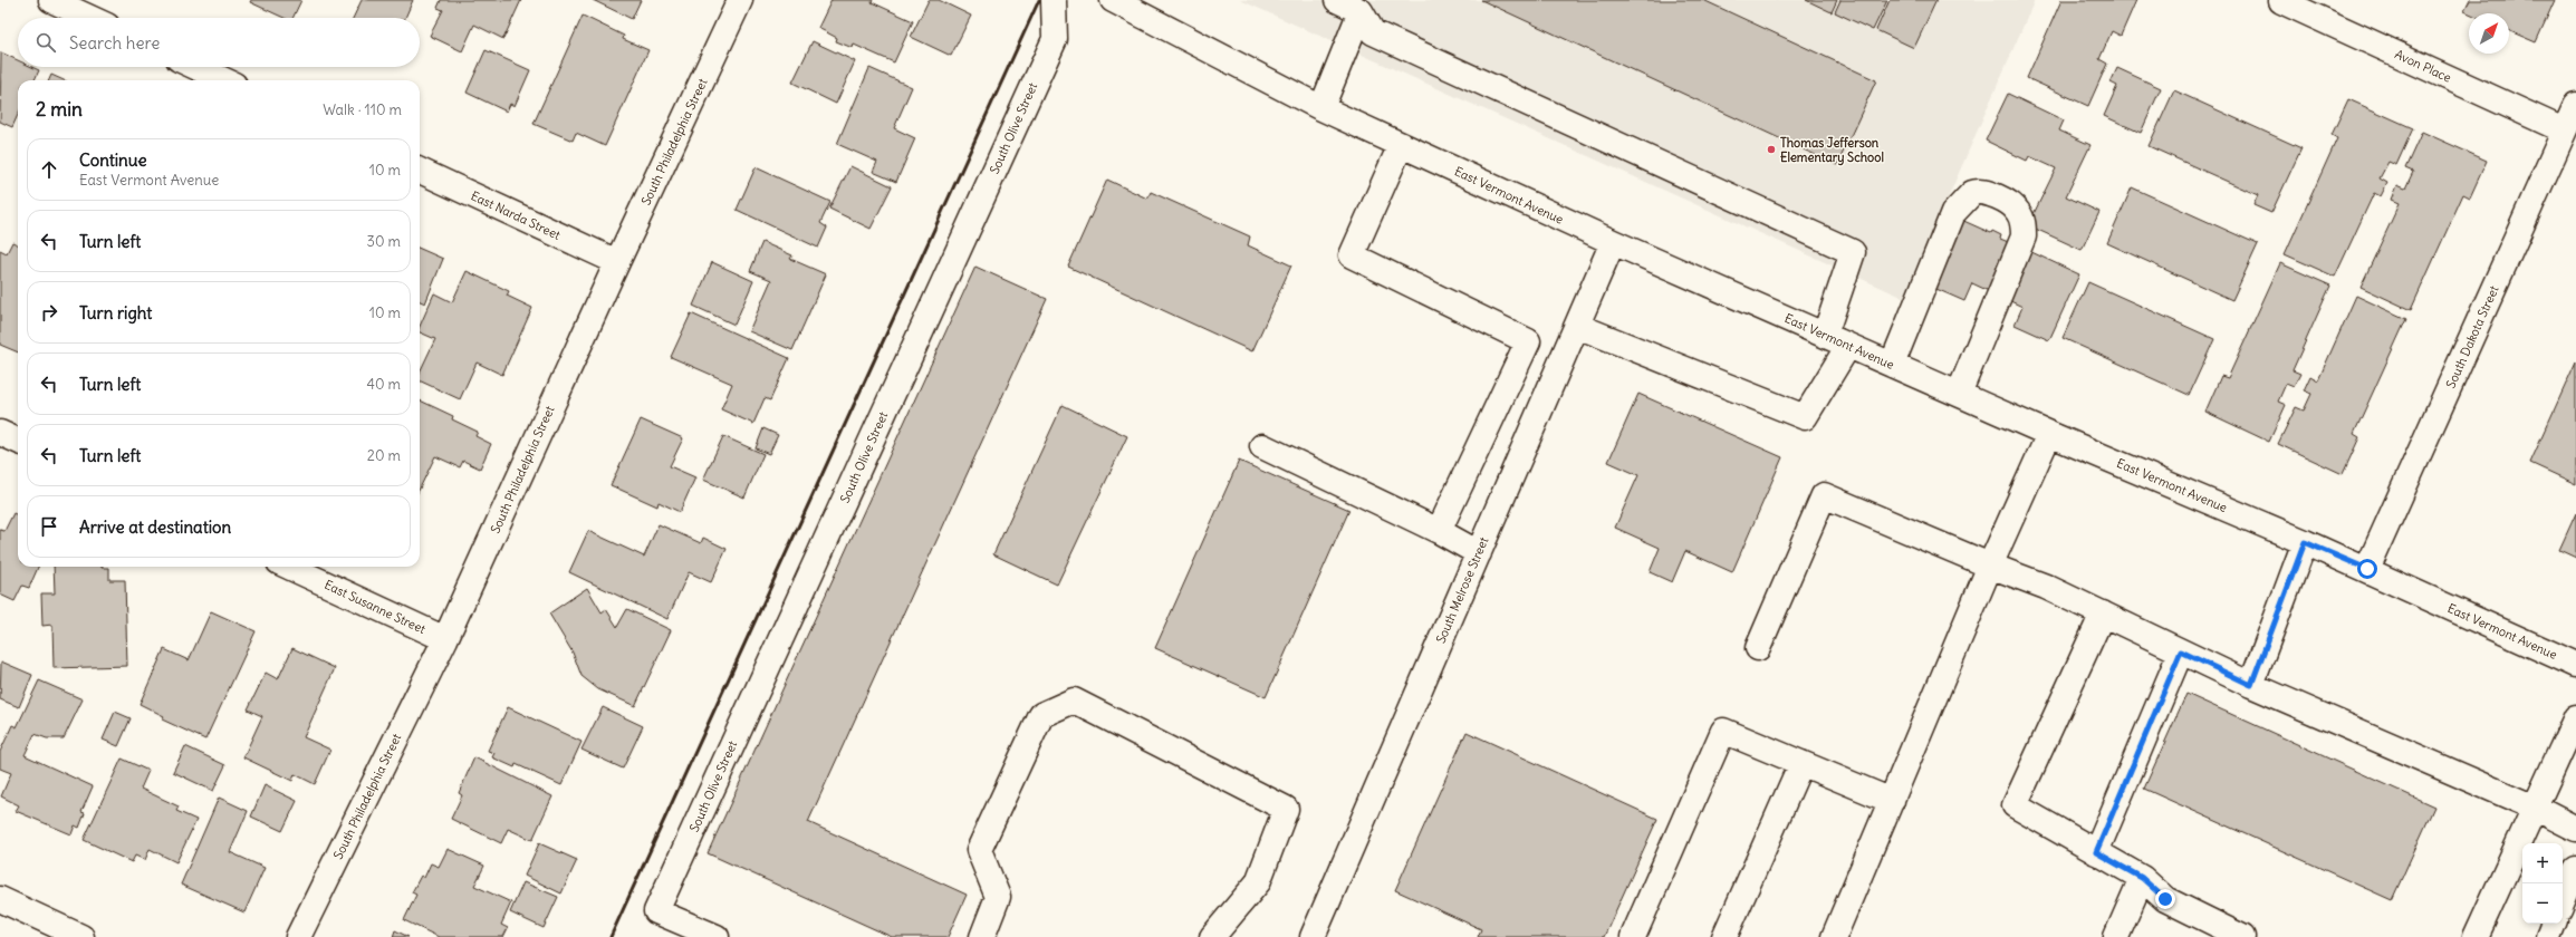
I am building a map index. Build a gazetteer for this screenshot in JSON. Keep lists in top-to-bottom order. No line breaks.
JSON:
{"streets":{"street":["Avon Place","South Olive Street","South Philadelphia Street","East Vermont Avenue","East Narda Street","South Dakota Street","South Melrose Street","East Susanne Street"]},"crossings":[["Avon Place","South Dakota Street"],["South Philadelphia Street","East Narda Street"],["South Philadelphia Street","East Susanne Street"],["East Vermont Avenue","South Dakota Street"],["East Vermont Avenue","South Melrose Street"]],"places":["Thomas Jefferson Elementary School"],"north":"top right","page":{"search":"Search here","heading":["2 min","Walk · 110 m"],"list":[["Continue","East Vermont Avenue","10 m"],["Turn left","30 m"],["Turn right","10 m"],["Turn left","40 m"],["Turn left","20 m"],"Arrive at destination"],"map_buttons":["+","−"]}}
